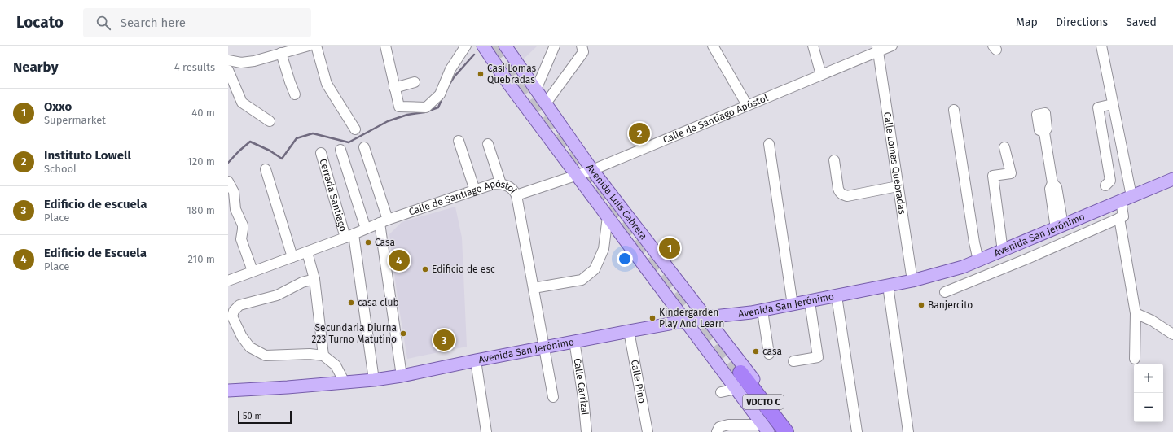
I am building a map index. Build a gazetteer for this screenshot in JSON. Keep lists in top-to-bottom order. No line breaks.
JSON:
{"streets":{"highway":["VDCTO C"],"main road":["Avenida Luis Cabrera","Avenida San Jerónimo"],"street":["Calle de Santiago Apóstol","Calle Lomas Quebradas","Cerrada Santiago","Calle Pino","Calle Carrizal"]},"crossings":[["Calle de Santiago Apóstol","Calle Lomas Quebradas"],["Calle de Santiago Apóstol","Cerrada Santiago"],["Calle de Santiago Apóstol","Avenida Luis Cabrera"],["Calle Lomas Quebradas","Avenida San Jerónimo"],["Cerrada Santiago","Avenida San Jerónimo"],["Avenida Luis Cabrera","Avenida San Jerónimo"],["Avenida Luis Cabrera","VDCTO C"],["Avenida San Jerónimo","Calle Pino"],["Avenida San Jerónimo","Calle Carrizal"]],"places":["Casi Lomas Quebradas","Casa","Edificio de esc","casa club","Banjercito","Kindergarden Play And Learn","Secundaria Diurna 223 Turno Matutino","casa"],"scale_bar":"50 m","page":{"header":"Locato","search":"Search here","nav":["Map","Directions","Saved"],"heading":["Nearby","4 results"],"list":[{"mark":"1","name":"Oxxo","note":"Supermarket","value":"40 m"},{"mark":"2","name":"Instituto Lowell","note":"School","value":"120 m"},{"mark":"3","name":"Edificio de escuela","note":"Place","value":"180 m"},{"mark":"4","name":"Edificio de Escuela","note":"Place","value":"210 m"}],"pins":["2","1","4","3"],"map_buttons":["+","−"],"scale":"50 m"}}
